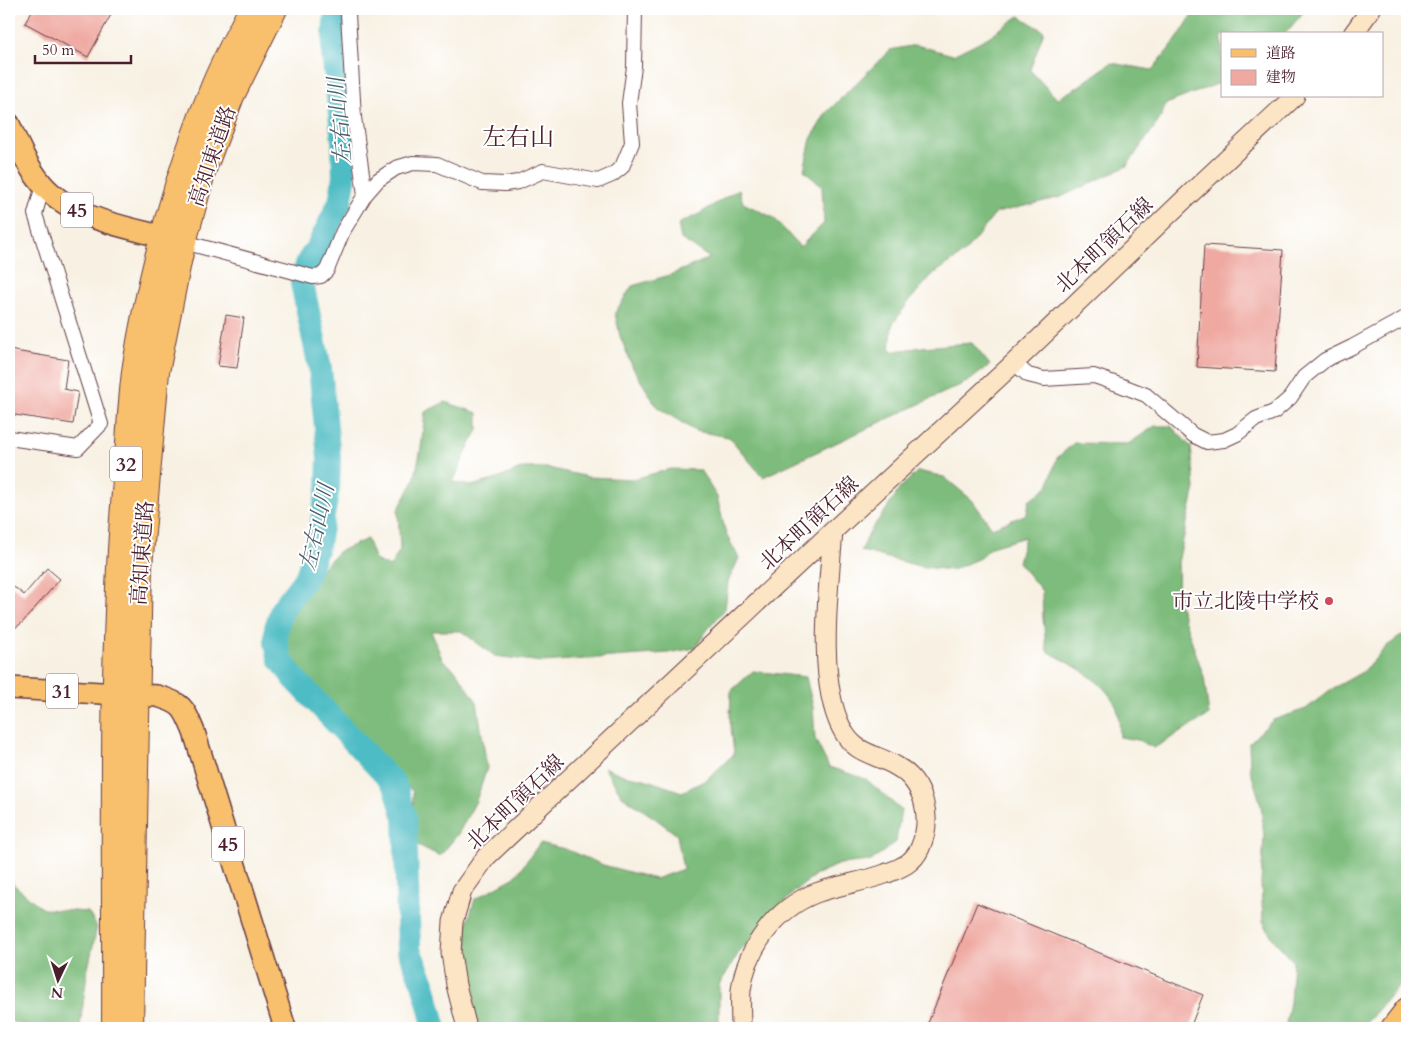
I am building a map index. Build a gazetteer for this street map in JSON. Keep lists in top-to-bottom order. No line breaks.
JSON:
{"streets":{"highway":["高知東道路","32"],"main road":["45","北本町領石線","31"]},"crossings":[["高知東道路","45"],["高知東道路","31"],["45","31"]],"districts":["左右山"],"water":["左右山川"],"places":["市立北陵中学校"],"legend":["道路","建物"],"scale_bar":"50 m","north":"bottom"}
